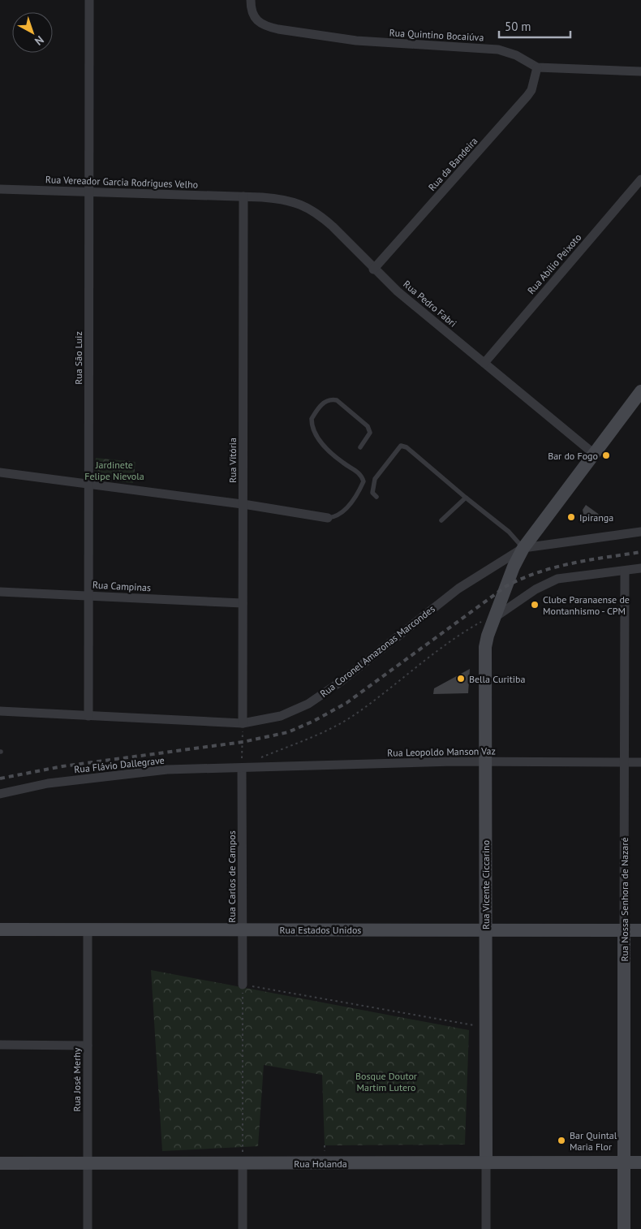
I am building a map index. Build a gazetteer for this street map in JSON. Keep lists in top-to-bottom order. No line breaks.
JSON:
{"streets":{"main road":["Rua Coronel Amazonas Marcondes","Rua Vicente Ciccarino","Rua Nossa Senhora de Nazaré","Rua Estados Unidos","Rua Holanda"],"street":["Rua Quintino Bocaiúva","Rua da Bandeira","Rua Vereador Garcia Rodrigues Velho","Rua Abílio Peixoto","Rua Pedro Fabri","Rua São Luiz","Rua Vitória","Rua Campinas","Rua Leopoldo Manson Vaz","Rua Flávio Dallegrave","Rua Carlos de Campos","Rua José Merhy"]},"crossings":[["Rua Quintino Bocaiúva","Rua da Bandeira"],["Rua da Bandeira","Rua Pedro Fabri"],["Rua Vereador Garcia Rodrigues Velho","Rua Pedro Fabri"],["Rua Vereador Garcia Rodrigues Velho","Rua São Luiz"],["Rua Vereador Garcia Rodrigues Velho","Rua Vitória"],["Rua Abílio Peixoto","Rua Pedro Fabri"],["Rua Pedro Fabri","Rua Vitória"],["Rua Pedro Fabri","Rua Coronel Amazonas Marcondes"],["Rua São Luiz","Rua Campinas"],["Rua São Luiz","Rua Coronel Amazonas Marcondes"],["Rua Vitória","Rua Campinas"],["Rua Vitória","Rua Coronel Amazonas Marcondes"],["Rua Coronel Amazonas Marcondes","Rua Vicente Ciccarino"],["Rua Leopoldo Manson Vaz","Rua Flávio Dallegrave"],["Rua Leopoldo Manson Vaz","Rua Carlos de Campos"],["Rua Leopoldo Manson Vaz","Rua Vicente Ciccarino"],["Rua Leopoldo Manson Vaz","Rua Nossa Senhora de Nazaré"],["Rua Flávio Dallegrave","Rua Carlos de Campos"],["Rua Carlos de Campos","Rua Estados Unidos"],["Rua Vicente Ciccarino","Rua Estados Unidos"],["Rua Vicente Ciccarino","Rua Holanda"],["Rua Nossa Senhora de Nazaré","Rua Estados Unidos"],["Rua Nossa Senhora de Nazaré","Rua Holanda"],["Rua Estados Unidos","Rua José Merhy"],["Rua José Merhy","Rua Holanda"]],"parks":["Jardinete Felipe Nievola","Bosque Doutor Martim Lutero"],"places":["Bar do Fogo","Ipiranga","Clube Paranaense de Montanhismo - CPM","Bella Curitiba","Bar Quintal Maria Flor"],"scale_bar":"50 m","north":"bottom right"}
